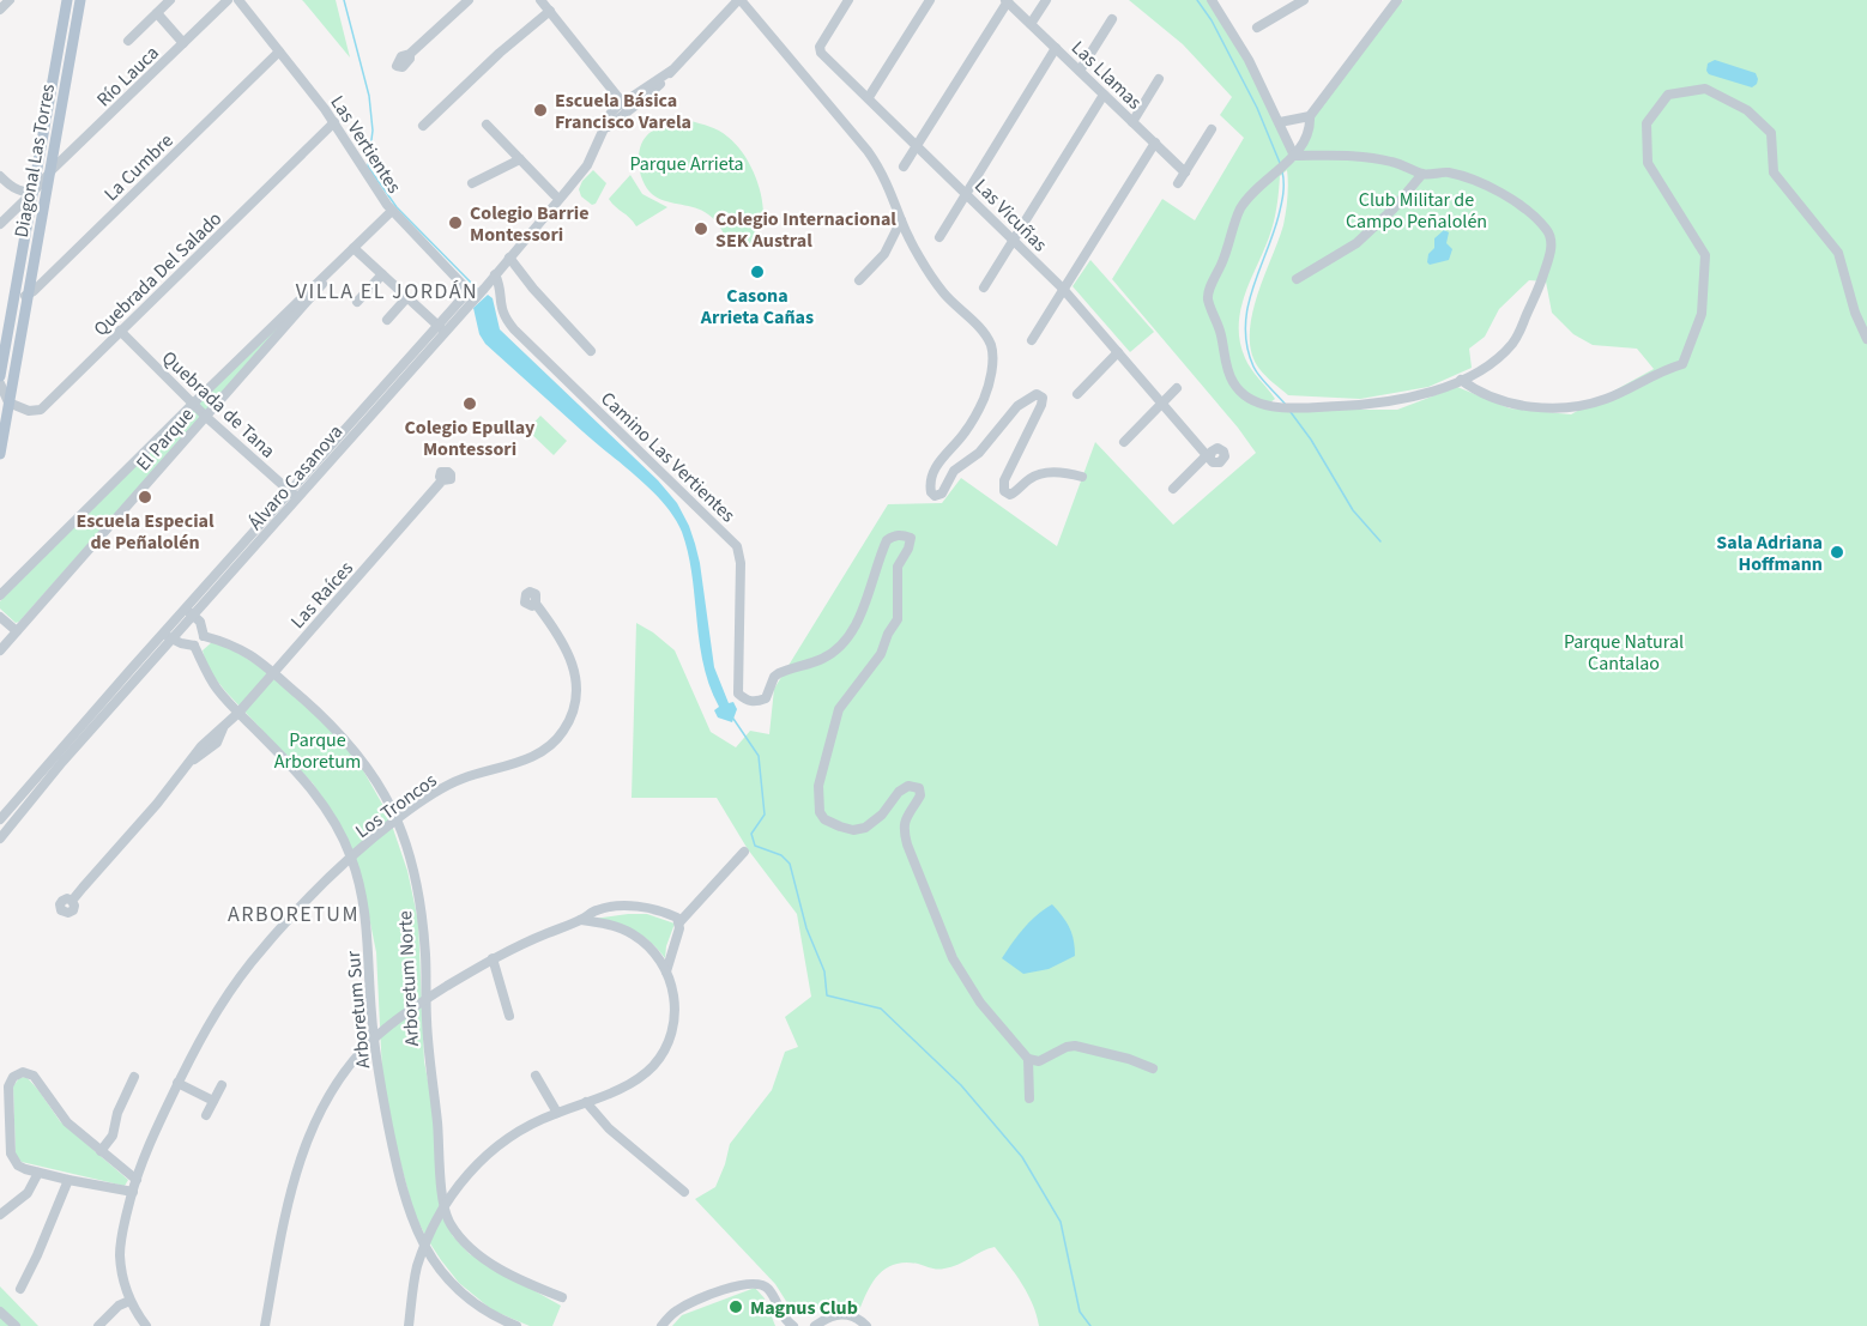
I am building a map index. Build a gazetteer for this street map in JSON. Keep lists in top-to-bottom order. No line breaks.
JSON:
{"streets":{"main road":["Diagonal Las Torres"],"street":["Las Llamas","Río Lauca","Las Vertientes","La Cumbre","Las Vicuñas","Quebrada Del Salado","Quebrada de Tana","El Parque","Camino Las Vertientes","Álvaro Casanova","Las Raíces","Los Troncos","Arboretum Norte","Arboretum Sur"]},"crossings":[["Río Lauca","Diagonal Las Torres"],["Las Vertientes","La Cumbre"],["Las Vertientes","Quebrada Del Salado"],["Las Vertientes","El Parque"],["Las Vertientes","Álvaro Casanova"],["Diagonal Las Torres","La Cumbre"],["Diagonal Las Torres","Quebrada Del Salado"],["Quebrada Del Salado","Quebrada de Tana"],["Quebrada de Tana","El Parque"],["Quebrada de Tana","Álvaro Casanova"],["Camino Las Vertientes","Álvaro Casanova"],["Las Raíces","Arboretum Norte"],["Las Raíces","Arboretum Sur"],["Los Troncos","Arboretum Norte"],["Los Troncos","Arboretum Sur"]],"districts":["VILLA EL JORDÁN","ARBORETUM"],"parks":["Parque Arrieta","Club Militar de Campo Peñalolén","Parque Natural Cantalao","Parque Arboretum"],"places":["Escuela Básica Francisco Varela","Colegio Barrie Montessori","Colegio Internacional SEK Austral","Casona Arrieta Cañas","Colegio Epullay Montessori","Escuela Especial de Peñalolén","Sala Adriana Hoffmann","Magnus Club"]}
